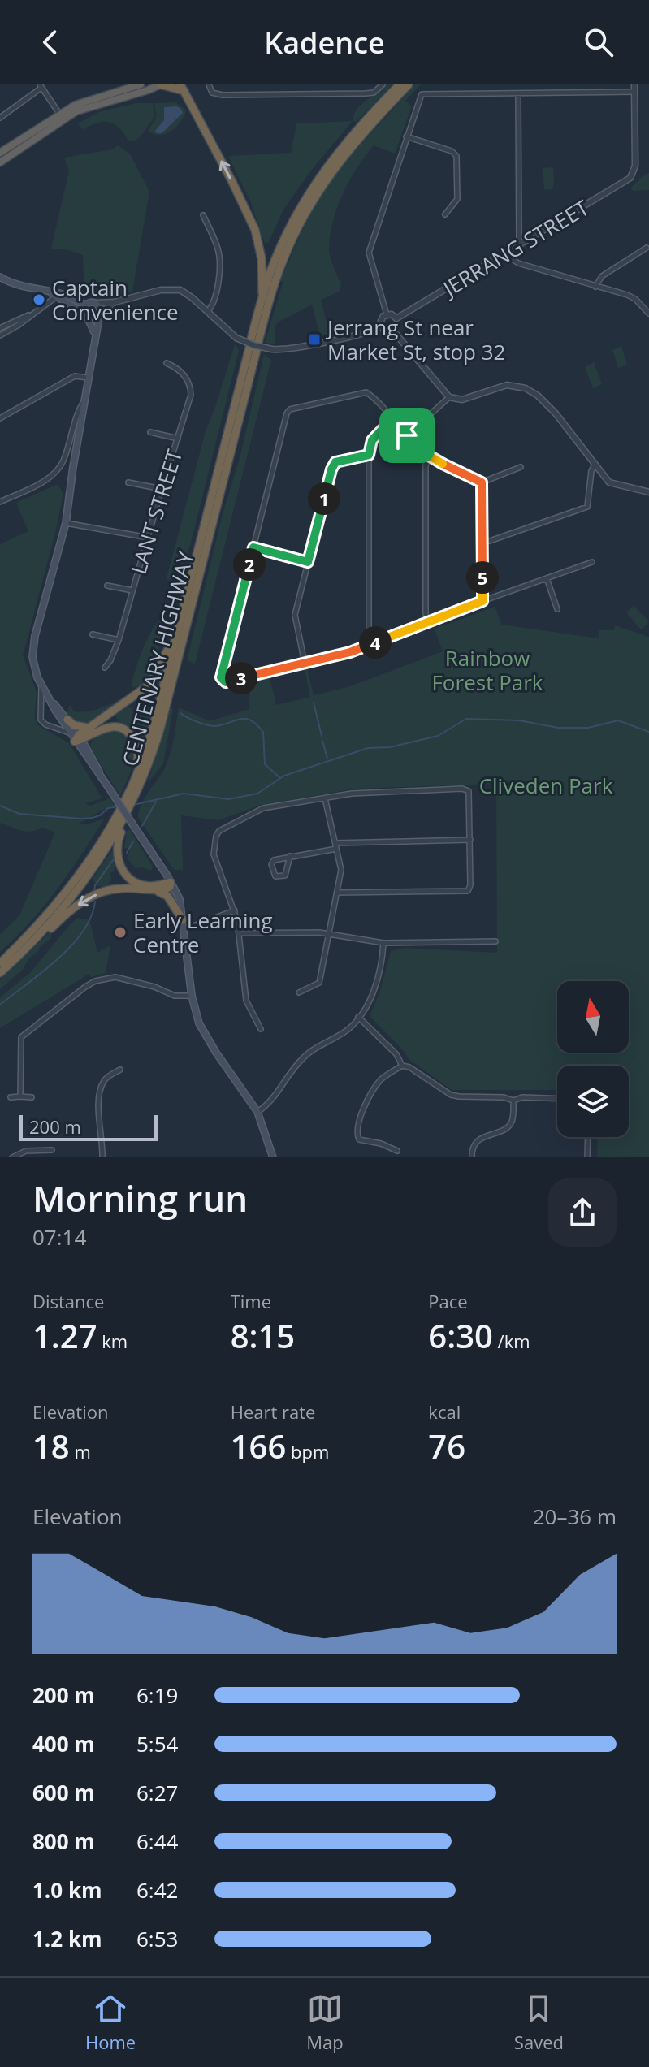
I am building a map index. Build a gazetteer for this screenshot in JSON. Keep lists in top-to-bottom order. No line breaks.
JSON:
{"streets":{"highway":["CENTENARY HIGHWAY"],"street":["JERRANG STREET","LANT STREET"]},"parks":["Rainbow Forest Park","Cliveden Park"],"places":{"other":["Captain Convenience","Early Learning Centre"],"transit":["Jerrang St near Market St, stop 32"]},"scale_bar":"200 m","north":"top","page":{"header":"Kadence","pins":["1","2","5","4","3"],"scale":"200 m","heading":["Morning run","07:14"],"stats":[["Distance","1.27 km"],["Time","8:15"],["Pace","6:30 /km"],["Elevation","18 m"],["Heart rate","166 bpm"],["kcal","76"]],"chart":["Elevation","20–36 m"],"list":[{"name":"200 m","note":"6:19"},{"name":"400 m","note":"5:54"},{"name":"600 m","note":"6:27"},{"name":"800 m","note":"6:44"},{"name":"1.0 km","note":"6:42"},{"name":"1.2 km","note":"6:53"}],"tabs":["Home","Map","Saved"]}}
